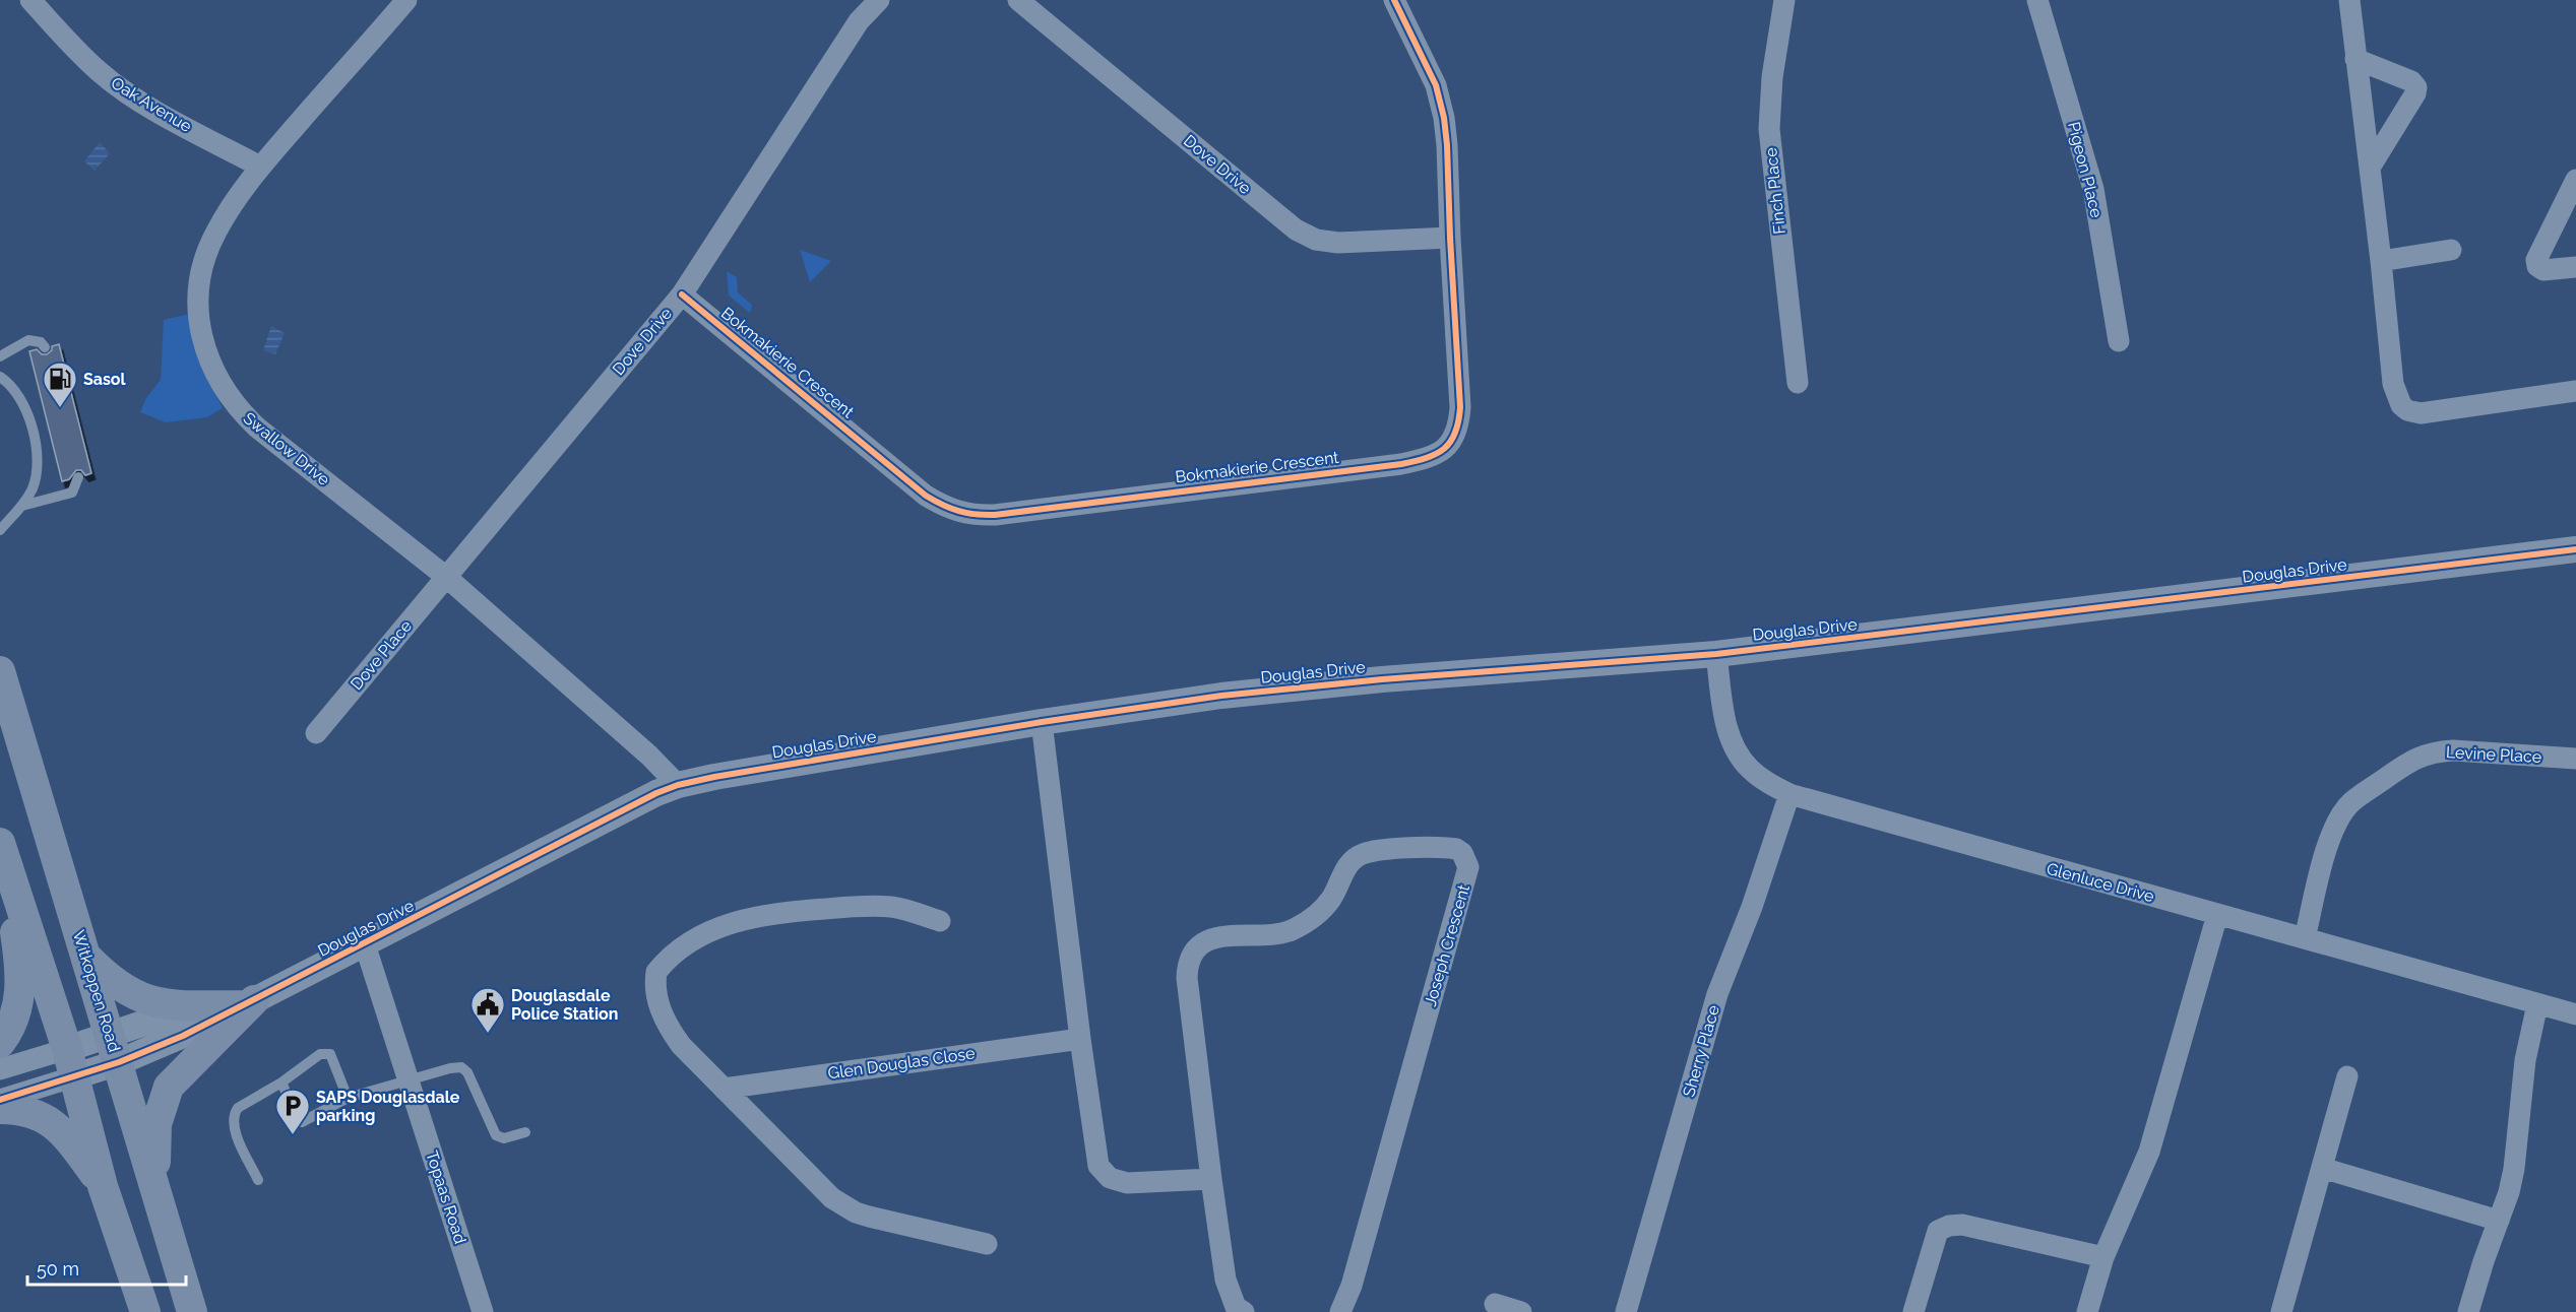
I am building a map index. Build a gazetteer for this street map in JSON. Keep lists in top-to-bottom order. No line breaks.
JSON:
{"streets":{"main road":["Witkoppen Road"],"street":["Oak Avenue","Dove Drive","Pigeon Place","Finch Place","Bokmakierie Crescent","Swallow Drive","Douglas Drive","Dove Place","Levine Place","Glenluce Drive","Joseph Crescent","Sherry Place","Glen Douglas Close","Topaas Road"]},"crossings":[["Oak Avenue","Swallow Drive"],["Dove Drive","Bokmakierie Crescent"],["Dove Drive","Swallow Drive"],["Dove Drive","Dove Place"],["Swallow Drive","Douglas Drive"],["Swallow Drive","Dove Place"],["Douglas Drive","Glenluce Drive"],["Douglas Drive","Witkoppen Road"],["Douglas Drive","Topaas Road"],["Levine Place","Glenluce Drive"],["Glenluce Drive","Sherry Place"]],"places":{"fuel station":["Sasol"],"public building":["Douglasdale Police Station"],"parking":["SAPS Douglasdale parking"]},"scale_bar":"50 m"}
